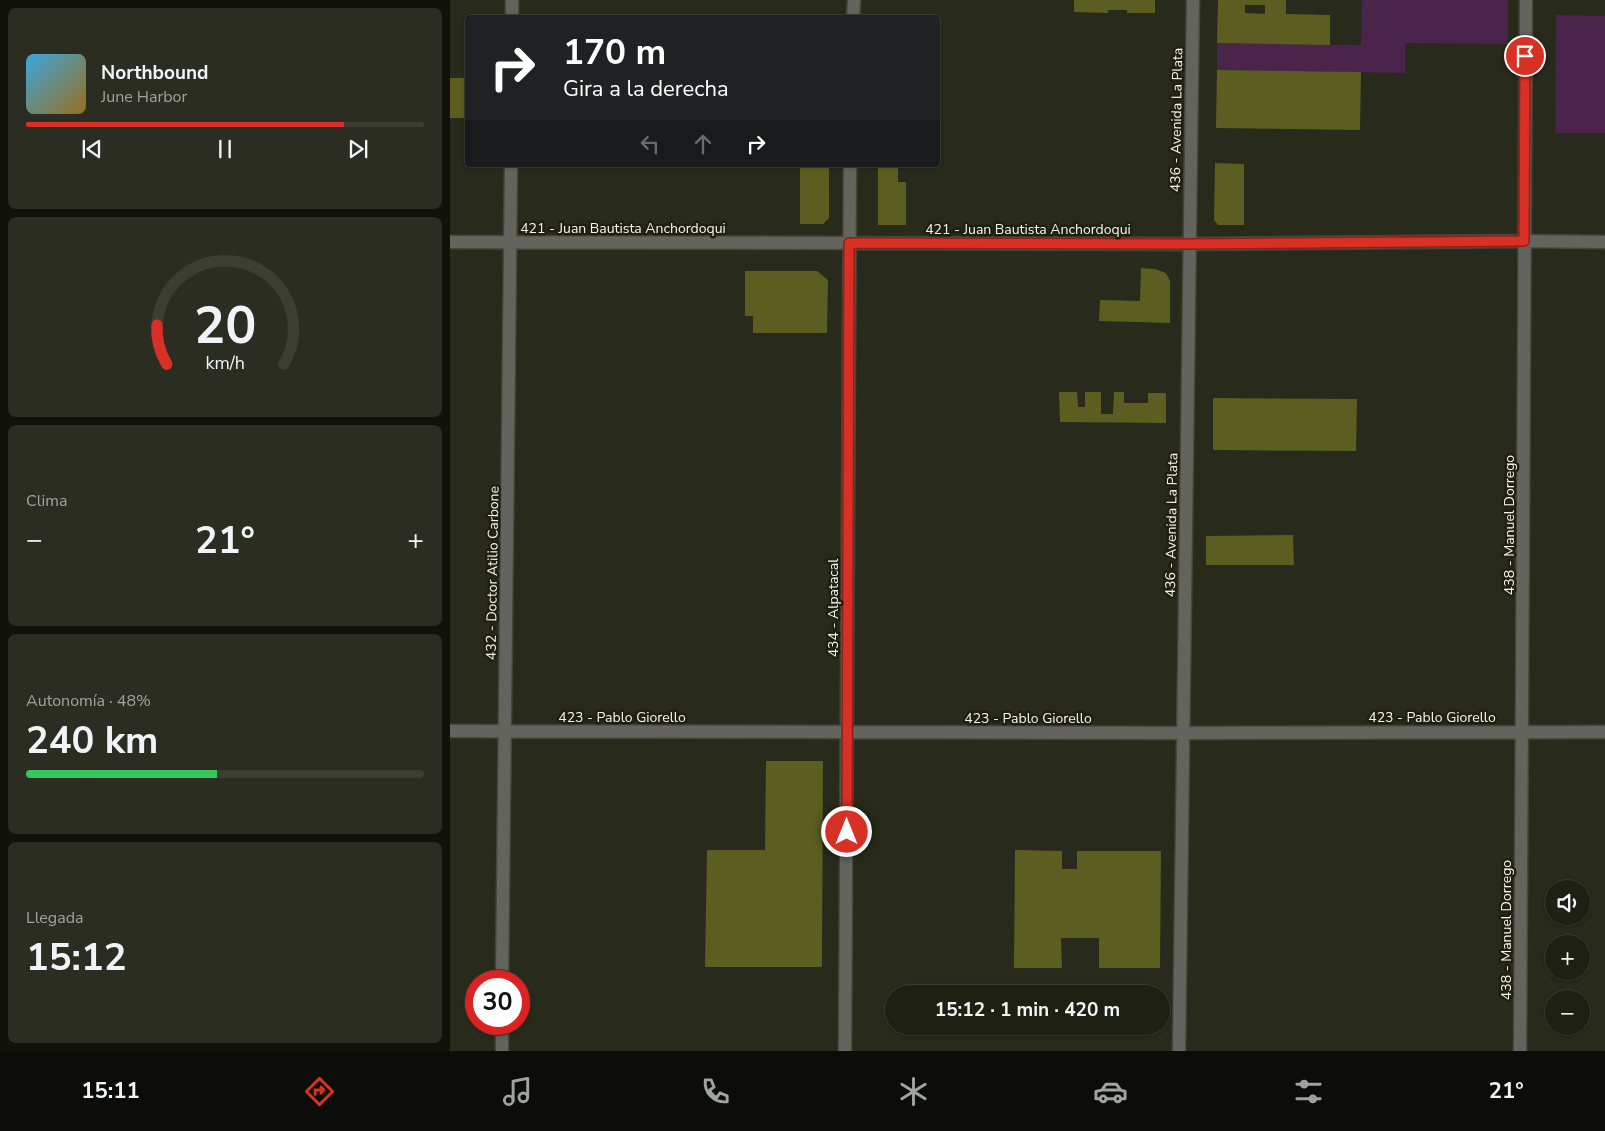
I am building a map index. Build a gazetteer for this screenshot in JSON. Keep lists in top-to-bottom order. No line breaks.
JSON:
{"streets":{"street":["436 - Avenida La Plata","421 - Juan Bautista Anchordoqui","438 - Manuel Dorrego","432 - Doctor Atilio Carbone","434 - Alpatacal","423 - Pablo Giorello"]},"crossings":[["436 - Avenida La Plata","421 - Juan Bautista Anchordoqui"],["436 - Avenida La Plata","423 - Pablo Giorello"],["421 - Juan Bautista Anchordoqui","438 - Manuel Dorrego"],["421 - Juan Bautista Anchordoqui","432 - Doctor Atilio Carbone"],["421 - Juan Bautista Anchordoqui","434 - Alpatacal"],["438 - Manuel Dorrego","423 - Pablo Giorello"],["432 - Doctor Atilio Carbone","423 - Pablo Giorello"],["434 - Alpatacal","423 - Pablo Giorello"]],"page":{"turn":["170 m","Gira a la derecha"],"song":["Northbound","June Harbor"],"tile":["Clima",["Autonomía · 48%","240 km"],["Llegada","15:12"]],"heat":["−","21°","+"],"map_buttons":["+","−"],"limit":"30","trip":"15:12 · 1 min · 420 m","tabs":["15:11","21°"],"gauge":["20","km/h"]}}
